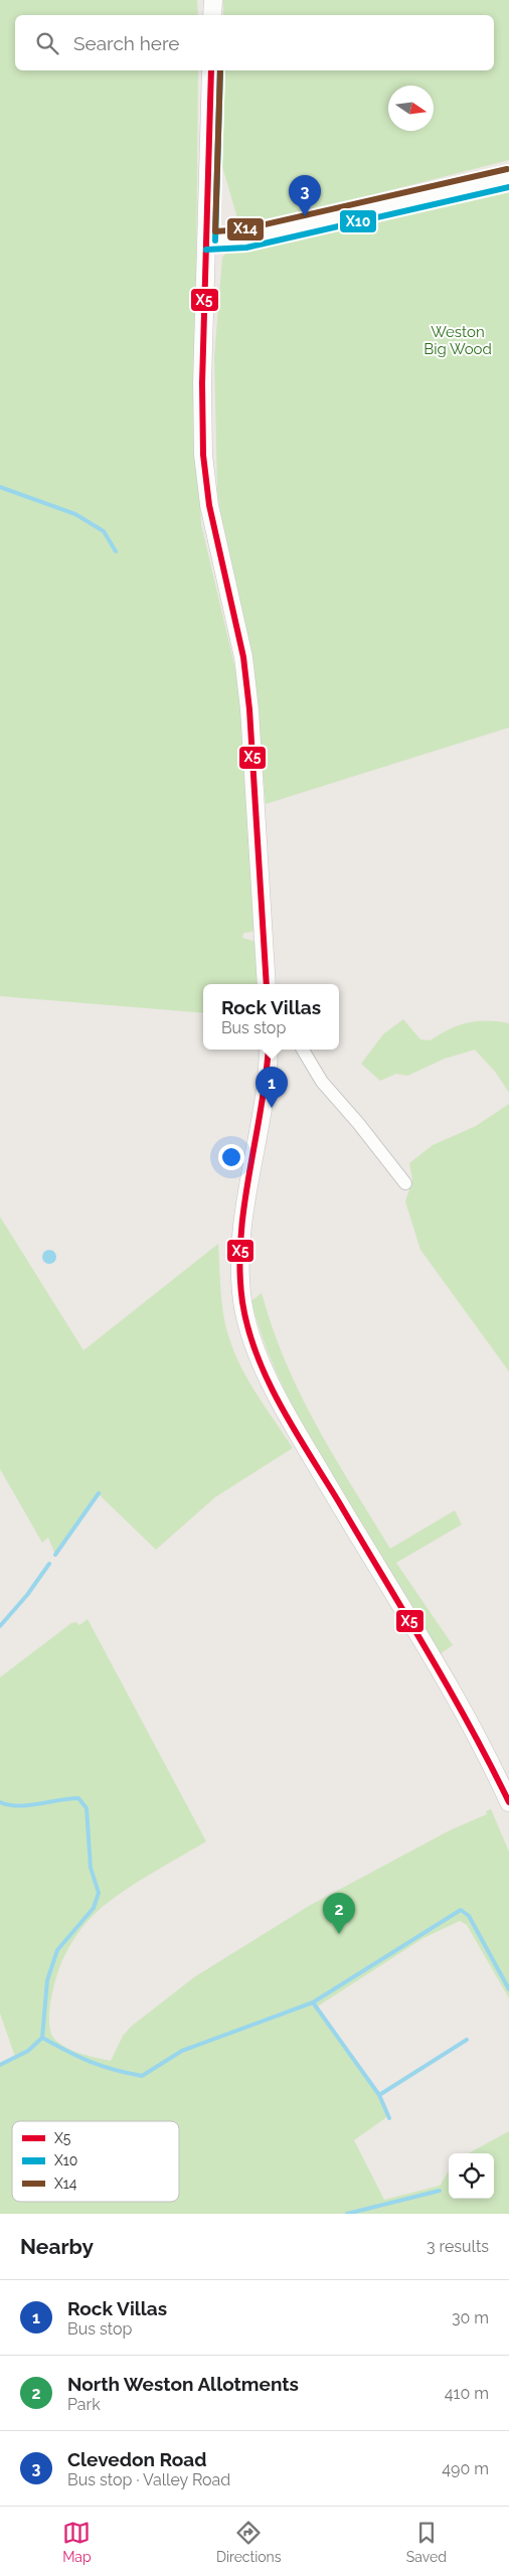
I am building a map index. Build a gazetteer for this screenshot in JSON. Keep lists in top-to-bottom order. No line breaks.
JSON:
{"parks":["Weston Big Wood"],"lines":["transit line X5","transit line X10","transit line X14"],"legend":["X5","X10","X14"],"north":"right","page":{"search":"Search here","pins":["3","1","2"],"popup":["Rock Villas","Bus stop"],"heading":["Nearby","3 results"],"list":[{"mark":"1","name":"Rock Villas","note":"Bus stop","value":"30 m"},{"mark":"2","name":"North Weston Allotments","note":"Park","value":"410 m"},{"mark":"3","name":"Clevedon Road","note":"Bus stop · Valley Road","value":"490 m"}],"nav":["Map","Directions","Saved"]}}
